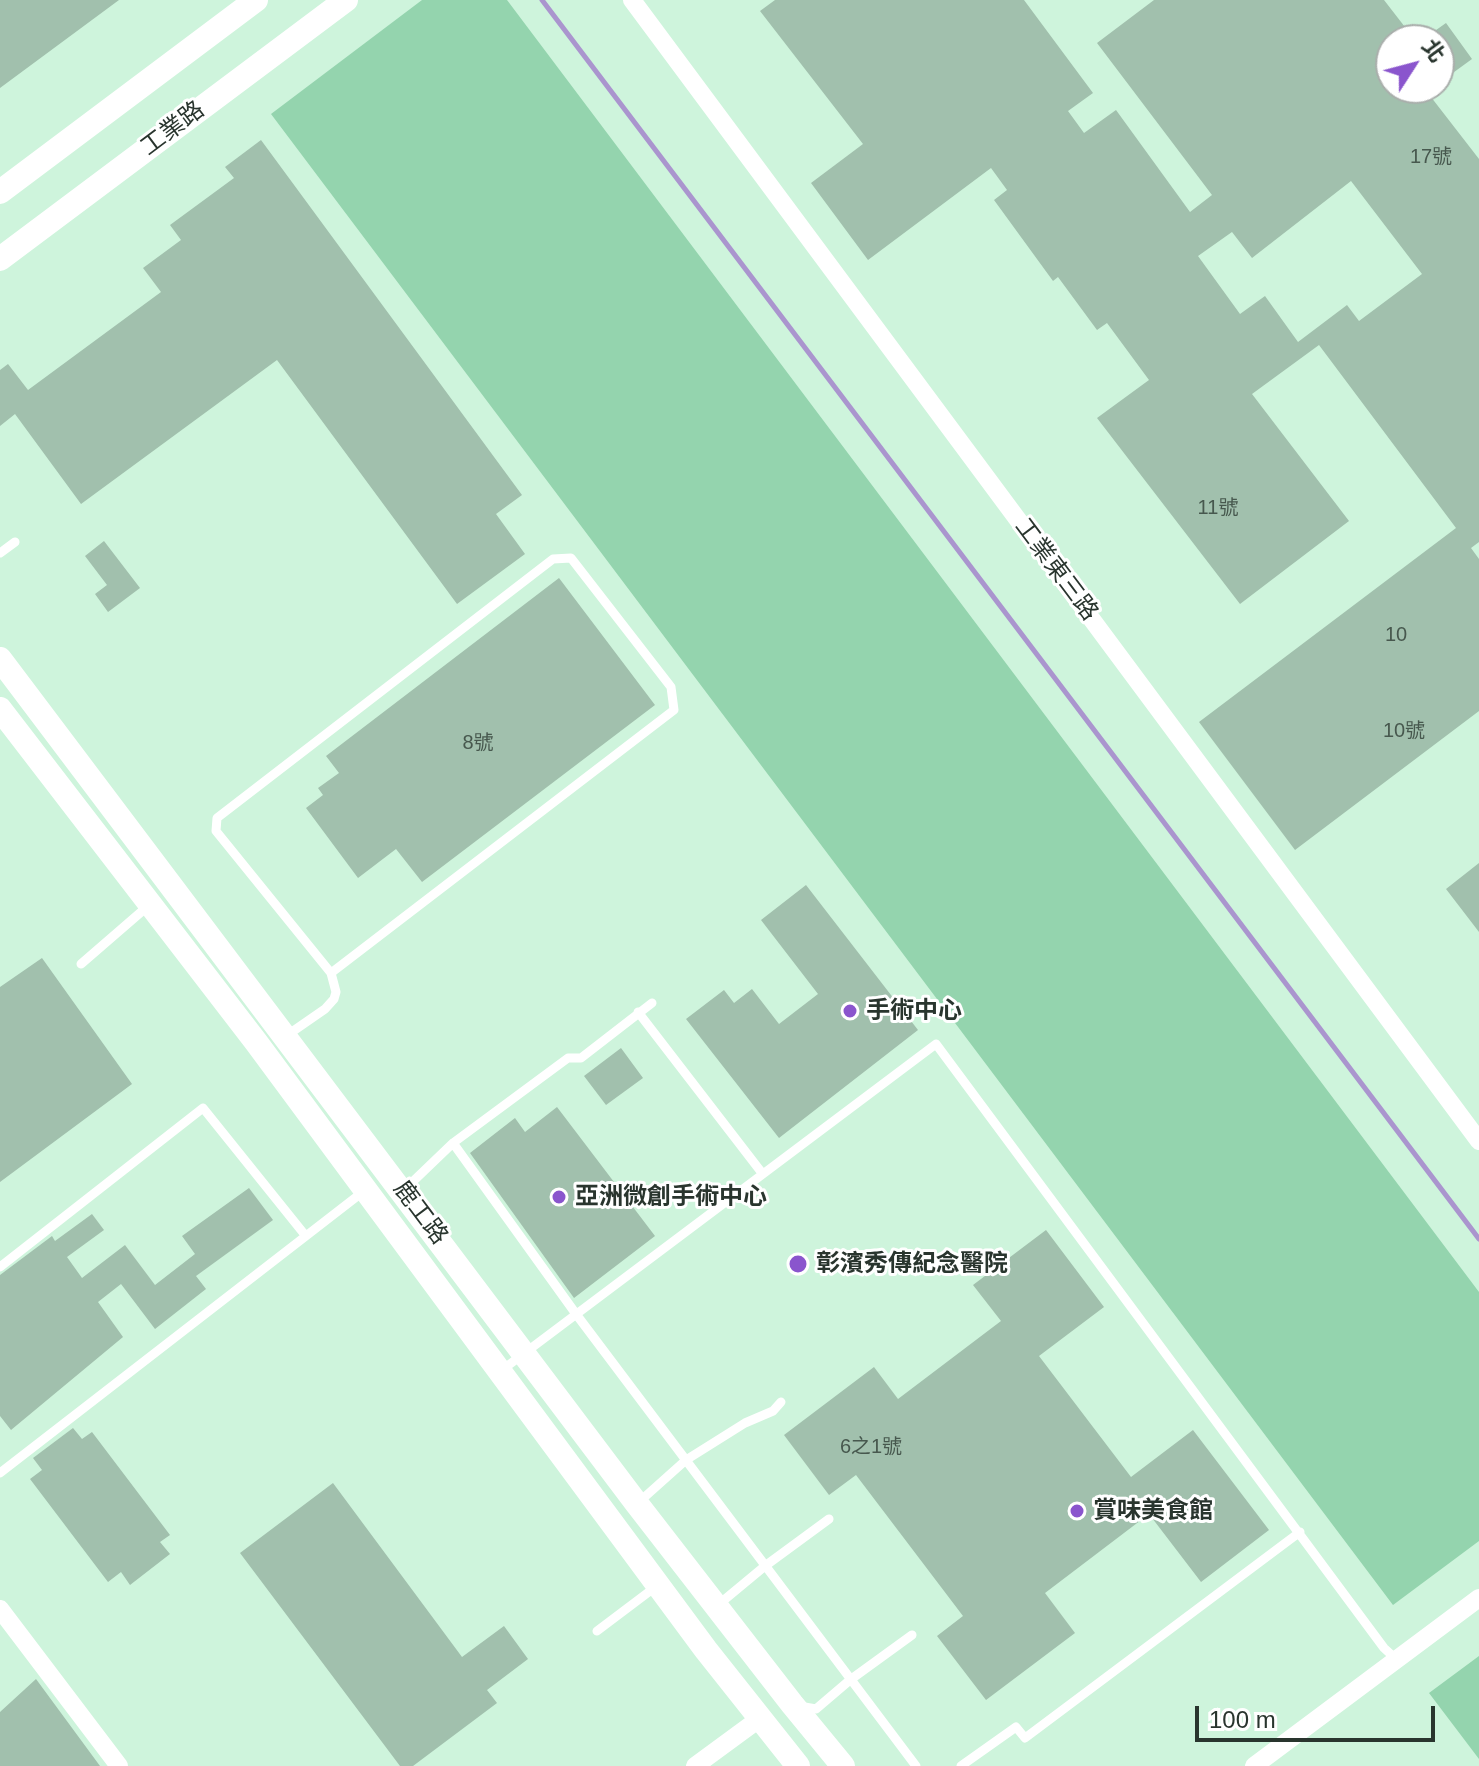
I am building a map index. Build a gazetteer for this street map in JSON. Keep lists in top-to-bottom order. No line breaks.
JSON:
{"streets":{"street":["工業路","工業東三路","鹿工路"]},"places":["手術中心","亞洲微創手術中心","彰濱秀傳紀念醫院","賞味美食館"],"house_numbers":["17號","11號","10","10號","8號","6之1號"],"scale_bar":"100 m","north":"top right"}
